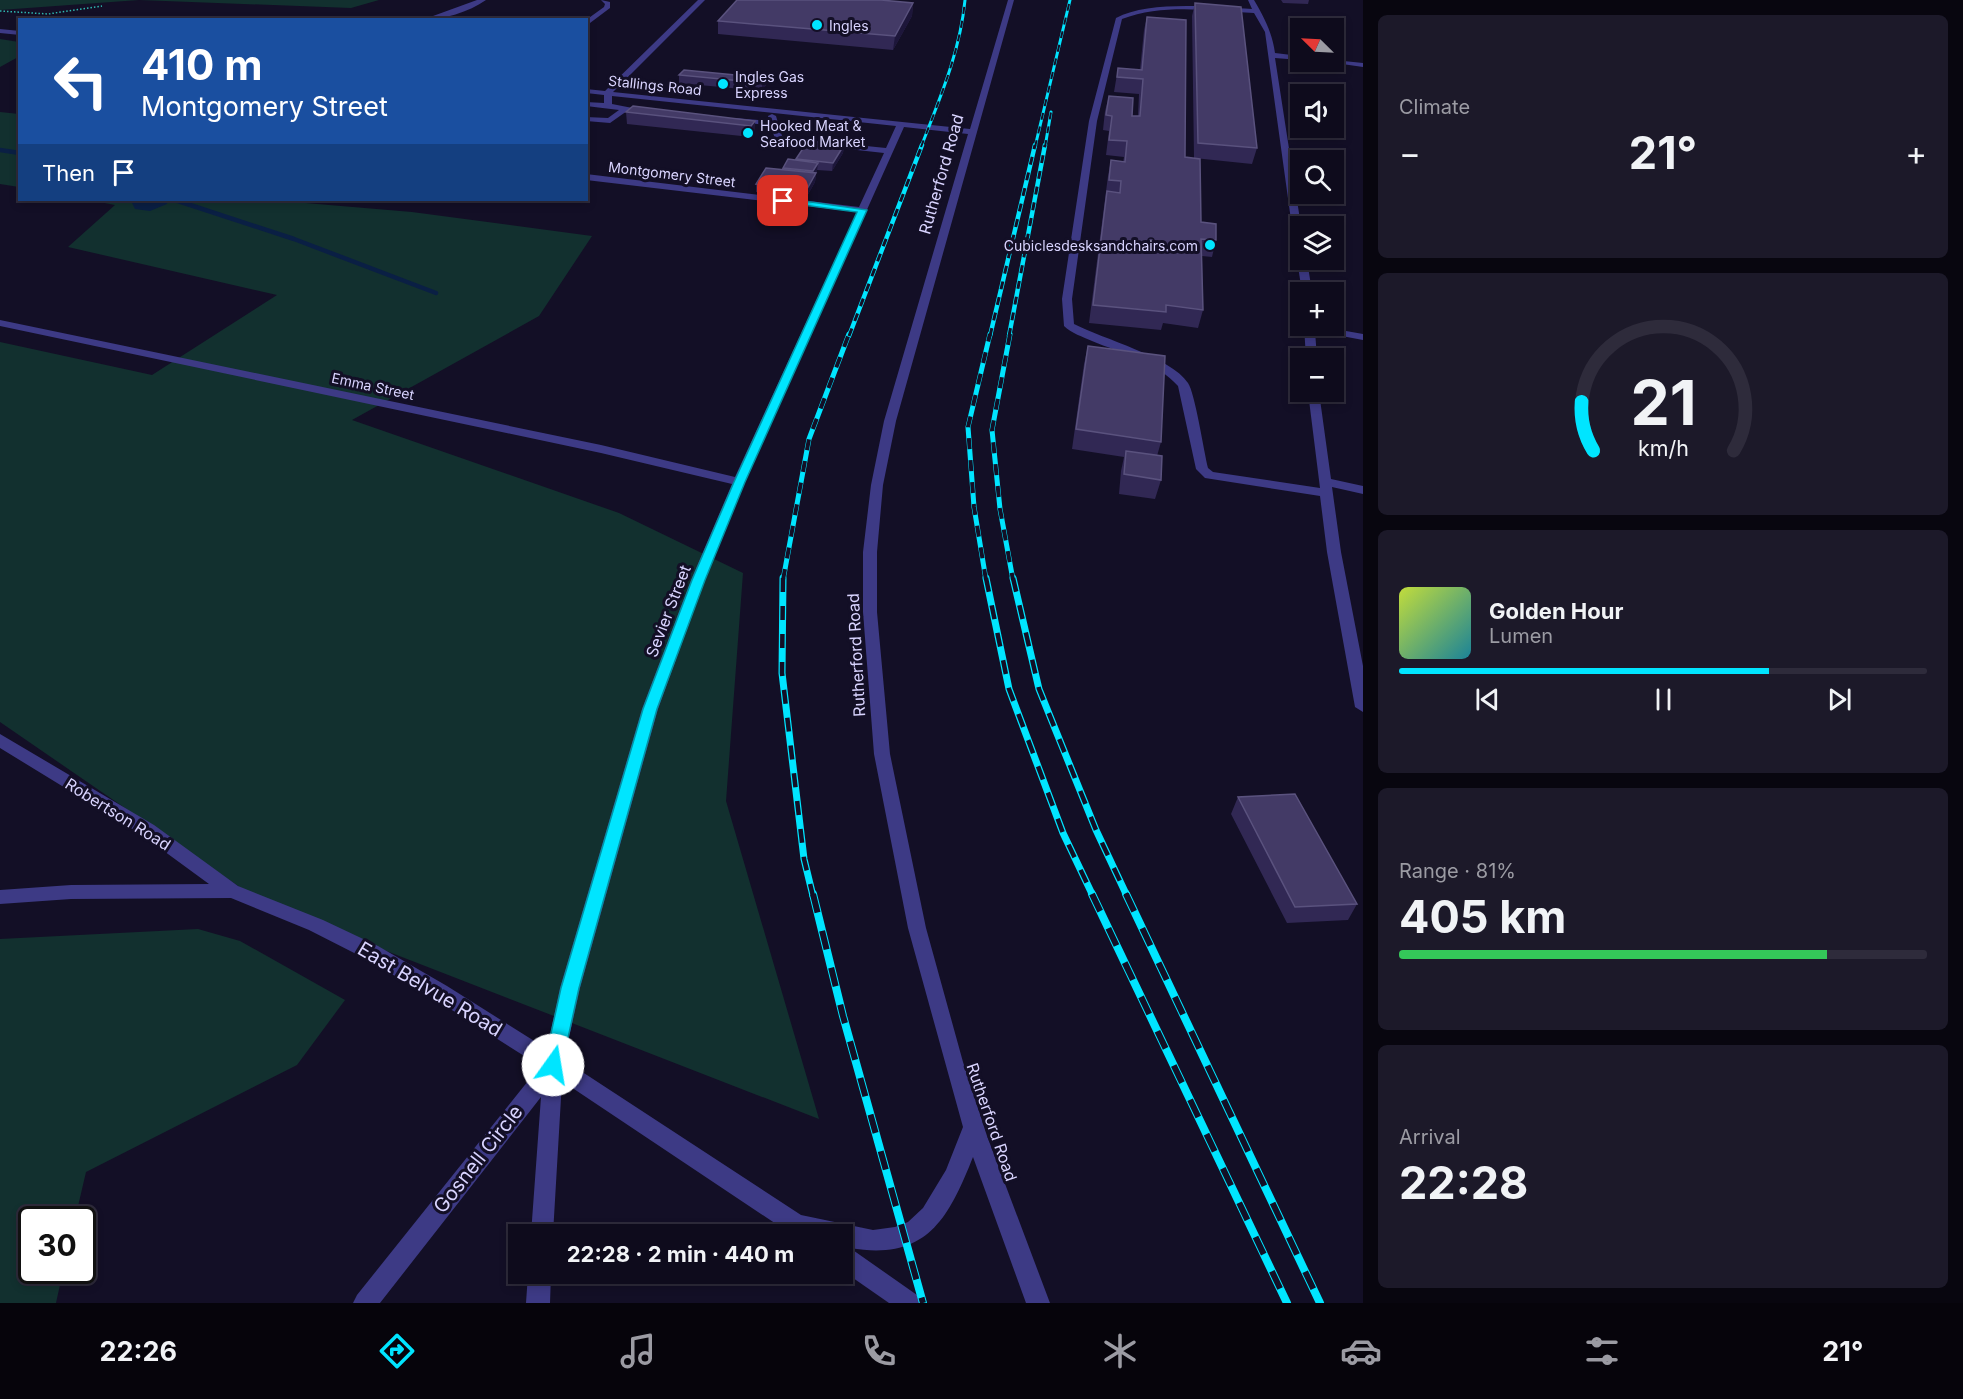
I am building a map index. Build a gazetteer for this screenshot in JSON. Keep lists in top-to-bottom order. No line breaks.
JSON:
{"streets":{"street":["Stallings Road","Montgomery Street","Rutherford Road","Emma Street","Sevier Street","Robertson Road","East Belvue Road","Gosnell Circle"]},"crossings":[["Stallings Road","Rutherford Road"],["Stallings Road","Sevier Street"],["Montgomery Street","Sevier Street"],["Emma Street","Sevier Street"],["Sevier Street","East Belvue Road"],["Sevier Street","Gosnell Circle"],["Robertson Road","East Belvue Road"],["East Belvue Road","Gosnell Circle"]],"places":["Ingles","Ingles Gas Express","Hooked Meat & Seafood Market","Cubiclesdesksandchairs.com"],"north":"top left","page":{"tile":["Climate",["Range · 81%","405 km"],["Arrival","22:28"]],"map_buttons":["+","−"],"turn":["410 m","Montgomery Street"],"heat":["−","21°","+"],"then":"Then","song":["Golden Hour","Lumen"],"limit":"30","trip":"22:28 · 2 min · 440 m","tabs":["22:26","21°"],"gauge":["21","km/h"]}}
